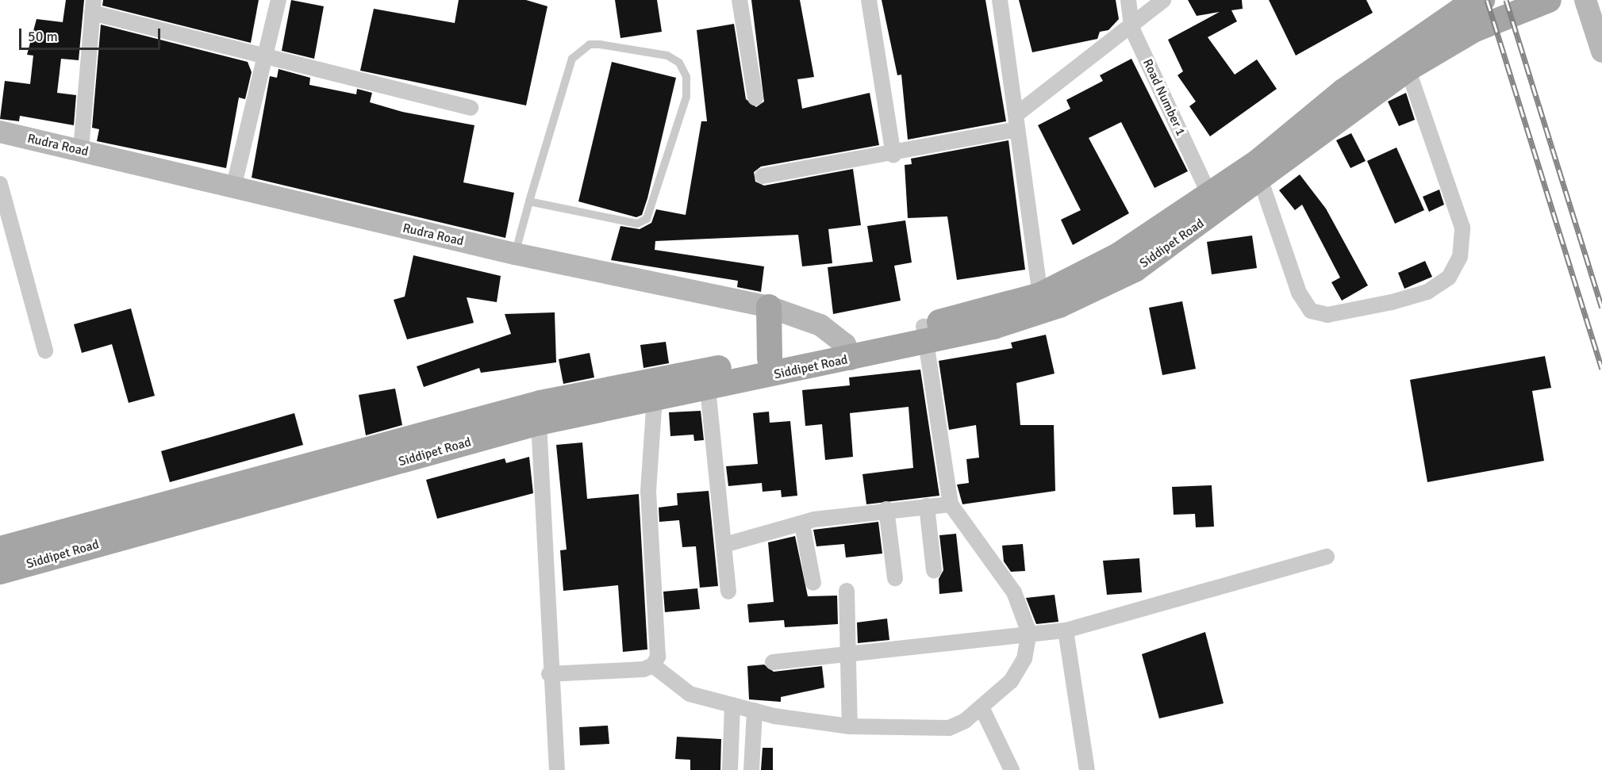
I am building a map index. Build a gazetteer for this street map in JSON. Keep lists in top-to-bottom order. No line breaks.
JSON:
{"streets":{"main road":["Rudra Road","Siddipet Road"],"street":["Road Number 1"]},"crossings":[["Road Number 1","Siddipet Road"],["Rudra Road","Siddipet Road"]],"scale_bar":"50 m"}
